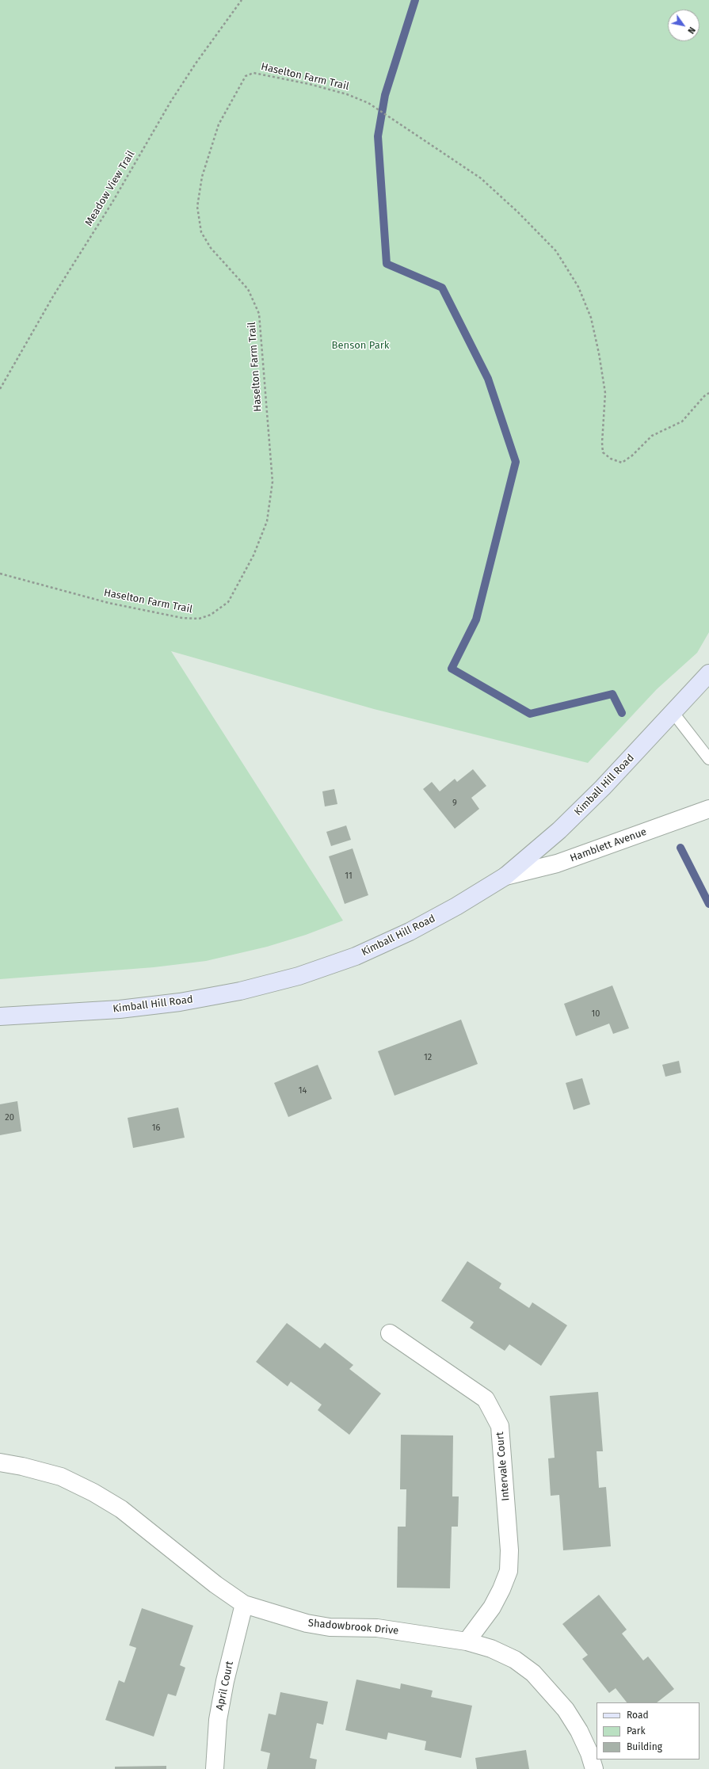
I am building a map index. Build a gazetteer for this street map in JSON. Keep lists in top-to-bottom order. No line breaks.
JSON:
{"streets":{"street":["Kimball Hill Road","Hamblett Avenue","Intervale Court","Shadowbrook Drive","April Court"],"path":["Haselton Farm Trail","Meadow View Trail"]},"crossings":[["Kimball Hill Road","Hamblett Avenue"],["Intervale Court","Shadowbrook Drive"],["Shadowbrook Drive","April Court"]],"parks":["Benson Park"],"house_numbers":["9","11","10","12","14","20","16"],"legend":["Road","Park","Building"],"north":"bottom right"}
